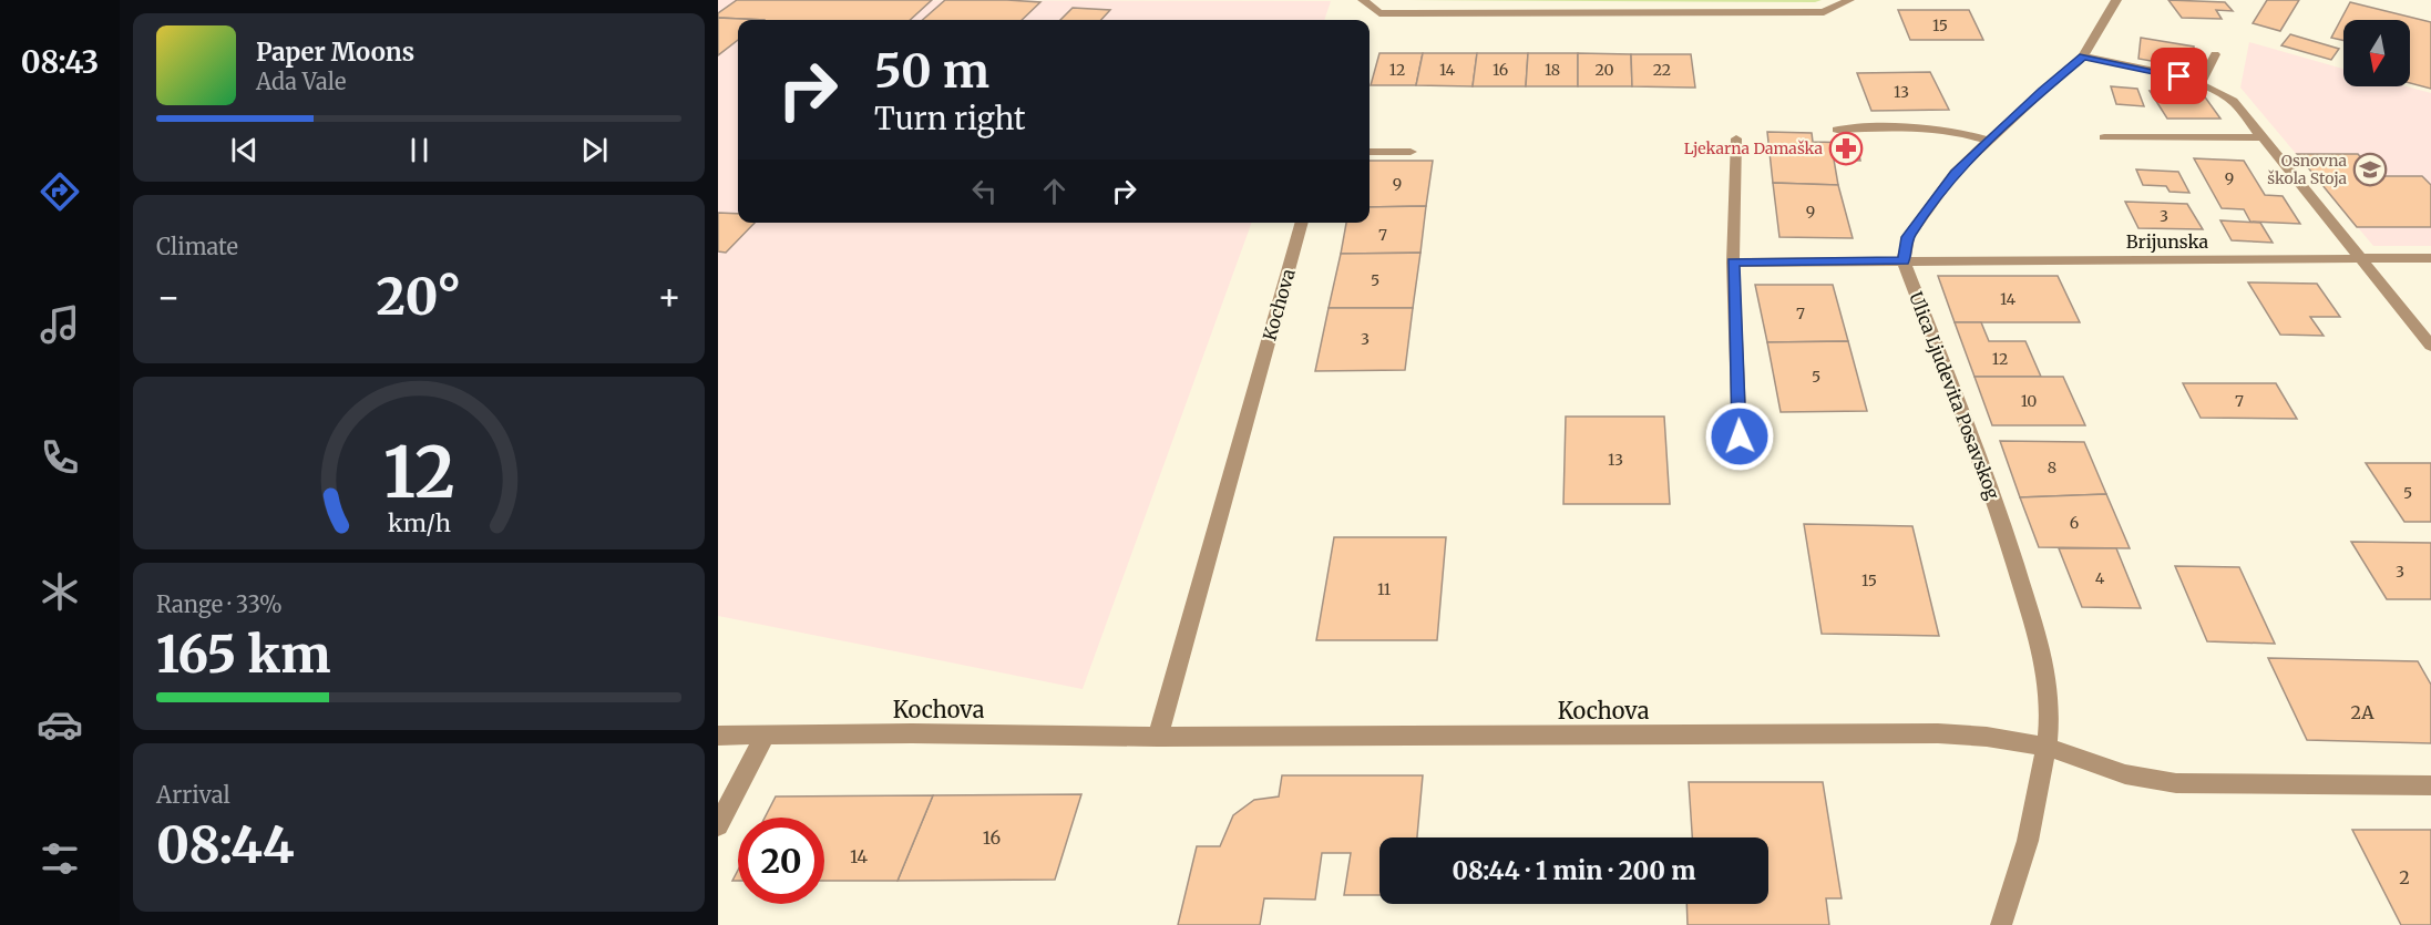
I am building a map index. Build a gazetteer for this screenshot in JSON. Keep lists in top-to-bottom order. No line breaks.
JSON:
{"streets":{"street":["Brijunska","Kochova","Ulica Ljudevita Posavskog"]},"crossings":[["Brijunska","Ulica Ljudevita Posavskog"],["Kochova","Ulica Ljudevita Posavskog"]],"places":{"pharmacy":["Ljekarna Damaška"],"school or university":["Osnovna škola Stoja"]},"house_numbers":["15","12","14","16","18","20","22","13","9","9","9","3","7","5","14","7","3","12","5","10","7","13","8","5","6","3","4","15","11","2A","16","14","2"],"north":"bottom","page":{"tabs":"08:43","turn":["50 m","Turn right"],"song":["Paper Moons","Ada Vale"],"tile":["Climate",["Range · 33%","165 km"],["Arrival","08:44"]],"heat":["−","20°","+"],"limit":"20","trip":"08:44 · 1 min · 200 m","gauge":["12","km/h"]}}
